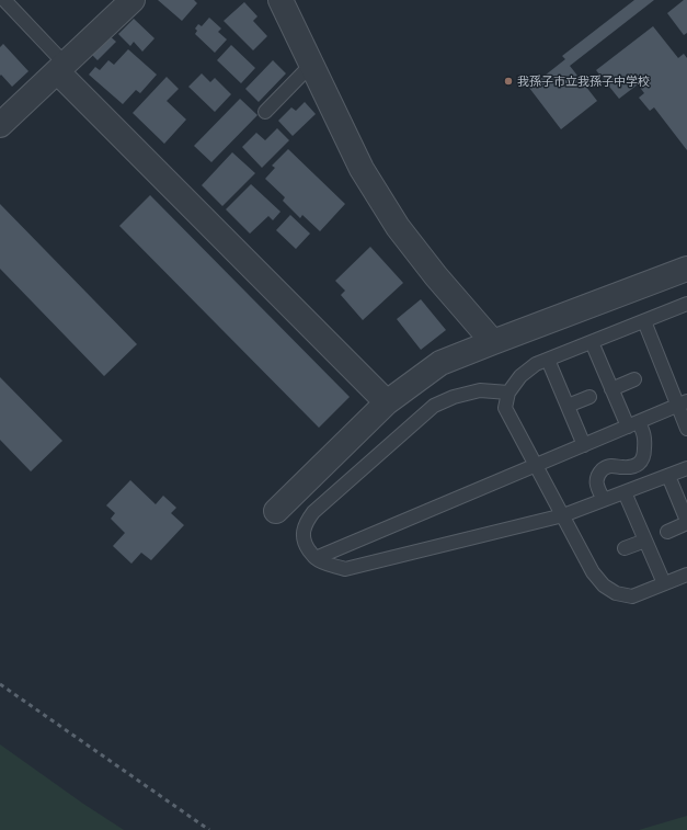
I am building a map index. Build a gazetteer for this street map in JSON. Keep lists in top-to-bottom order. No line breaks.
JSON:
{"places":["我孫子市立我孫子中学校"]}
